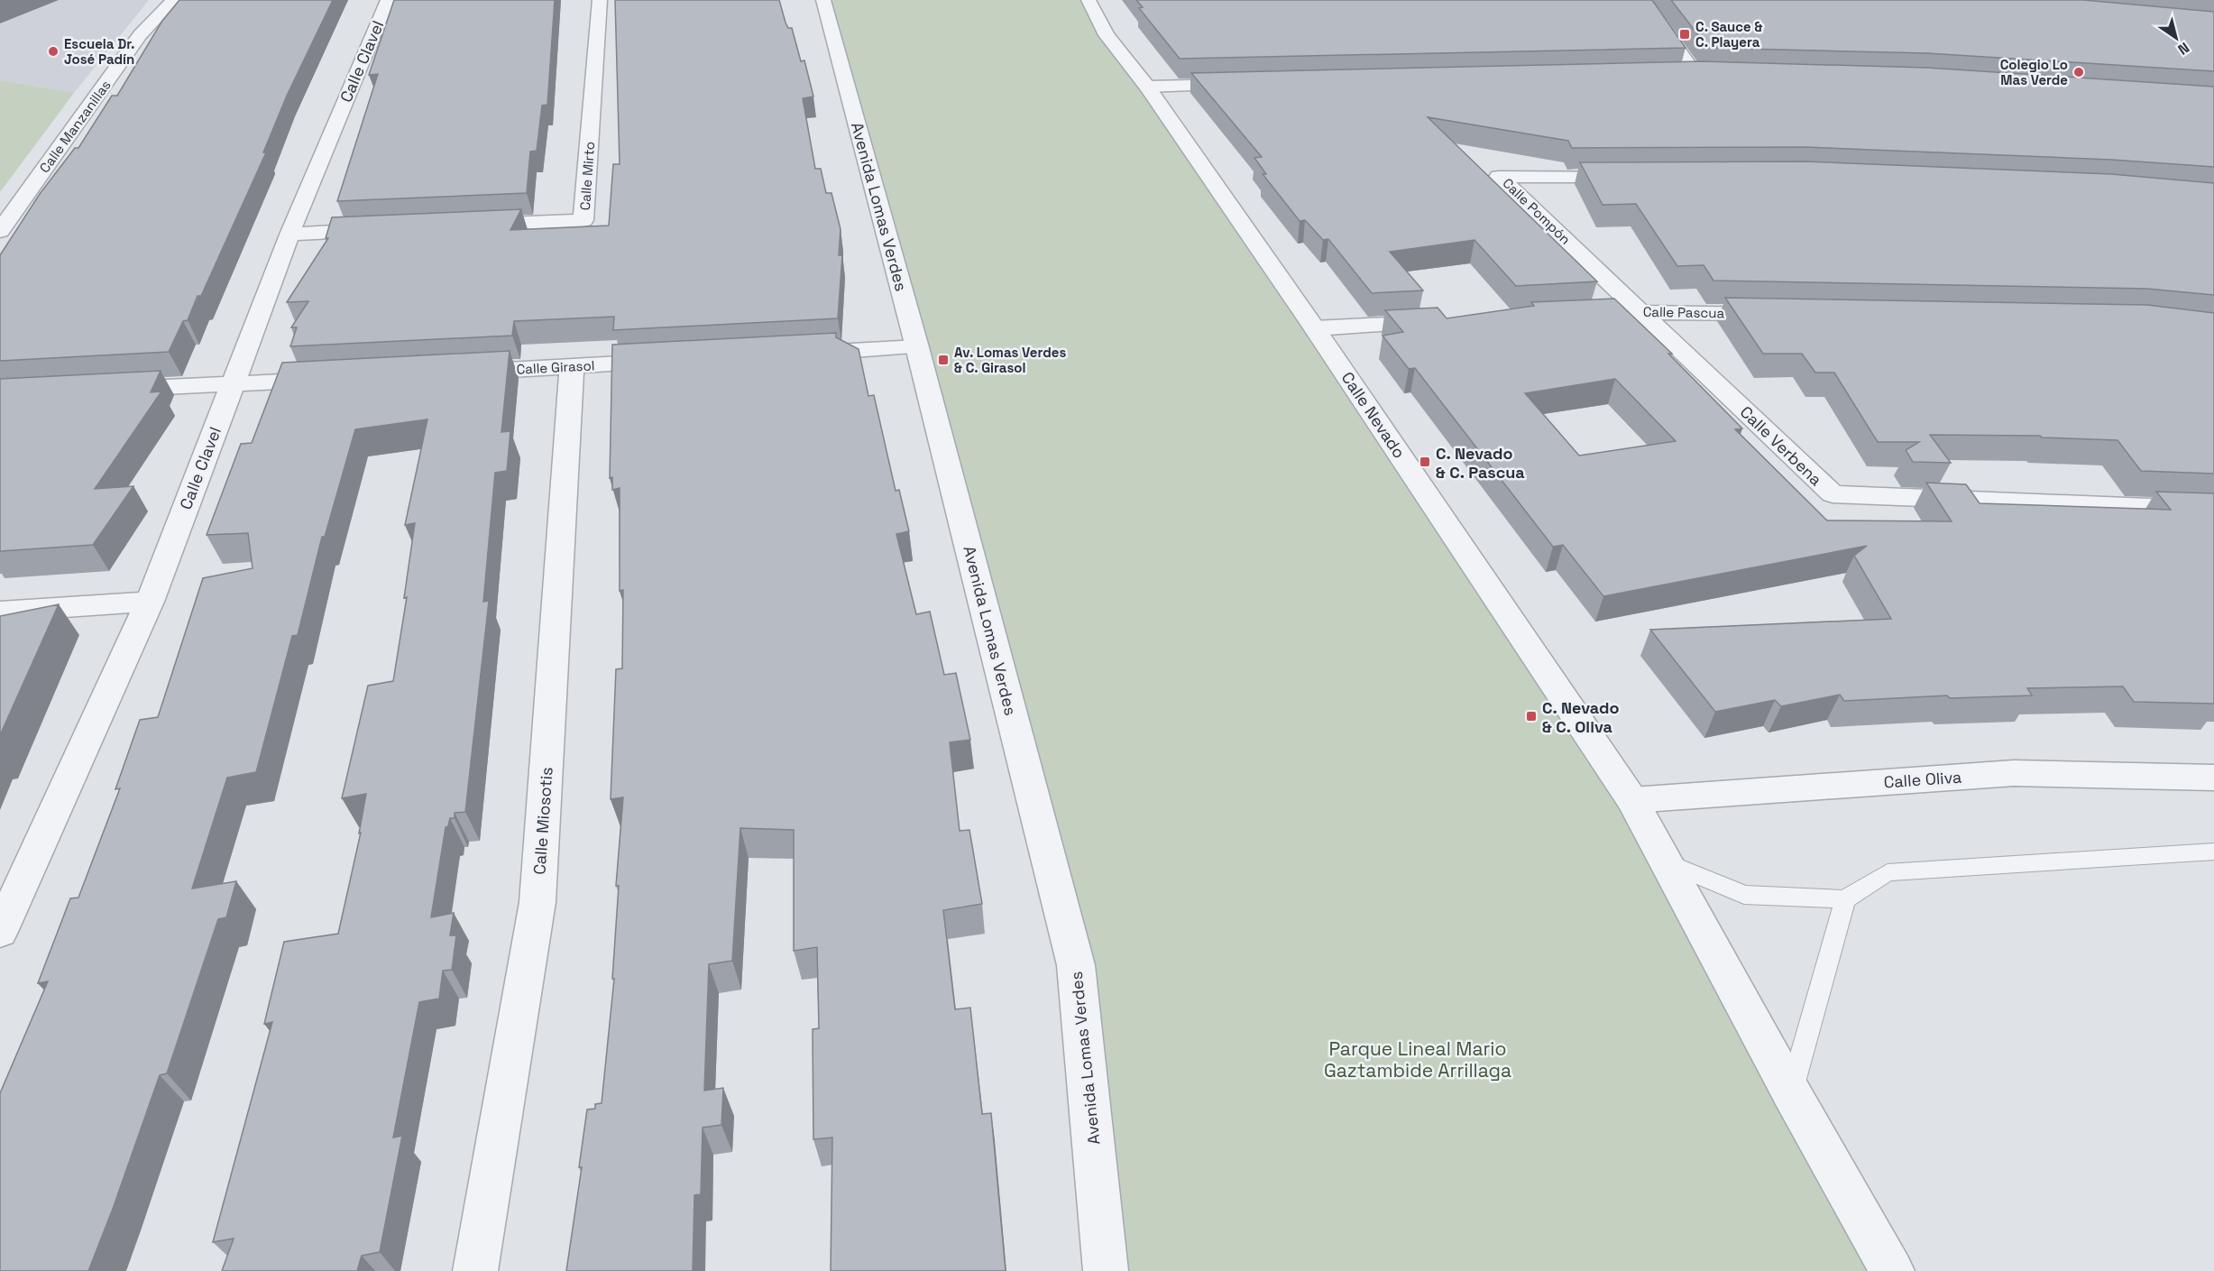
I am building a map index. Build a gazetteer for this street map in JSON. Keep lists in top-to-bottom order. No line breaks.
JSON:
{"streets":{"street":["Calle Clavel","Calle Manzanillas","Calle Mirto","Avenida Lomas Verdes","Calle Pompón","Calle Pascua","Calle Girasol","Calle Nevado","Calle Verbena","Calle Oliva","Calle Miosotis"]},"crossings":[["Calle Pompón","Calle Pascua"],["Calle Pompón","Calle Verbena"],["Calle Pascua","Calle Verbena"],["Calle Girasol","Calle Miosotis"],["Calle Nevado","Calle Oliva"]],"parks":["Parque Lineal Mario Gaztambide Arrillaga"],"places":{"transit":["C. Sauce & C. Playera","Av. Lomas Verdes & C. Girasol","C. Nevado & C. Pascua","C. Nevado & C. Oliva"],"other":["Escuela Dr. José Padín","Colegio Lo Mas Verde"]},"north":"bottom right"}
